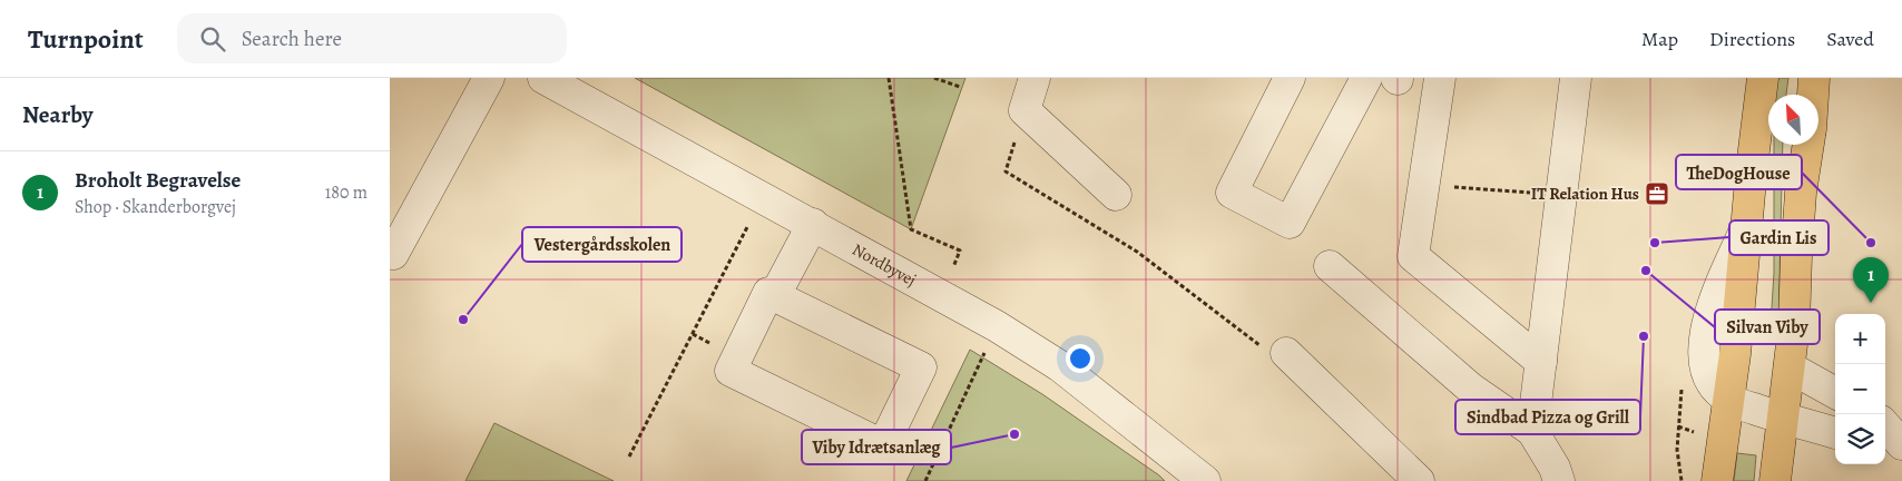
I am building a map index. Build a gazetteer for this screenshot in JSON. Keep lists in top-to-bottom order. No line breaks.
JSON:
{"streets":{"street":["Nordbyvej"]},"places":{"office":["IT Relation Hus"],"other":["Gardin Lis","TheDogHouse","Silvan Viby","Vestergårdsskolen","Sindbad Pizza og Grill","Viby Idrætsanlæg"]},"north":"top left","page":{"header":"Turnpoint","search":"Search here","nav":["Map","Directions","Saved"],"heading":"Nearby","list":[{"mark":"1","name":"Broholt Begravelse","note":"Shop · Skanderborgvej","value":"180 m"}],"pins":"1","map_buttons":["+","−"]}}
